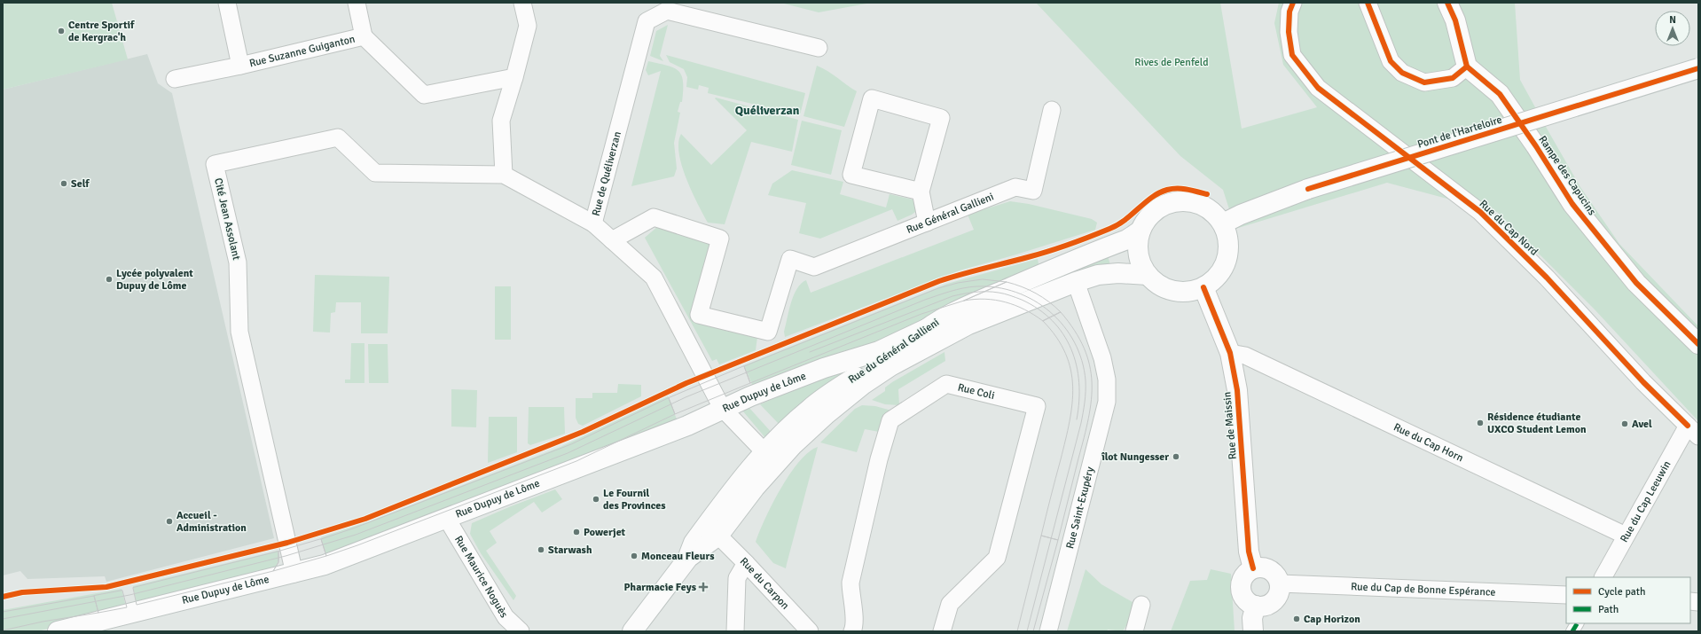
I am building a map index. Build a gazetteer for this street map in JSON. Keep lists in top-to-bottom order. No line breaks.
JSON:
{"streets":{"main road":["Pont de l'Harteloire","Rampe des Capucins","Rue du Général Gallieni","Rue Dupuy de Lôme","Rue de Maissin"],"street":["Rue Suzanne Guiganton","Rue de Quéliverzan","Rue Général Gallieni","Cité Jean Assolant","Rue du Cap Nord","Rue Coli","Rue du Cap Horn","Rue du Cap Leeuwin","Rue Saint-Exupéry","Rue Maurice Noguès","Rue du Carpon","Rue du Cap de Bonne Espérance"]},"crossings":[["Pont de l'Harteloire","Rue du Général Gallieni"],["Pont de l'Harteloire","Rue de Maissin"],["Rue de Quéliverzan","Rue Général Gallieni"],["Rue de Quéliverzan","Rue du Général Gallieni"],["Rue de Quéliverzan","Rue Dupuy de Lôme"],["Cité Jean Assolant","Rue Dupuy de Lôme"],["Rue du Cap Nord","Rue du Cap Leeuwin"],["Rue du Général Gallieni","Rue Dupuy de Lôme"],["Rue du Général Gallieni","Rue de Maissin"],["Rue du Général Gallieni","Rue Saint-Exupéry"],["Rue du Général Gallieni","Rue du Carpon"],["Rue Dupuy de Lôme","Rue Maurice Noguès"],["Rue de Maissin","Rue du Cap Horn"],["Rue de Maissin","Rue du Cap de Bonne Espérance"],["Rue du Cap Horn","Rue du Cap Leeuwin"]],"districts":["Quéliverzan"],"parks":["Rives de Penfeld"],"places":{"other":["Centre Sportif de Kergrac'h","Self","Lycée polyvalent Dupuy de Lôme","Résidence étudiante UXCO Student Lemon","Avel","îlot Nungesser","Le Fournil des Provinces","Accueil - Administration","Powerjet","Starwash","Monceau Fleurs","Cap Horizon"],"health":["Pharmacie Feys"]},"legend":["Cycle path","Path"],"north":"top"}
